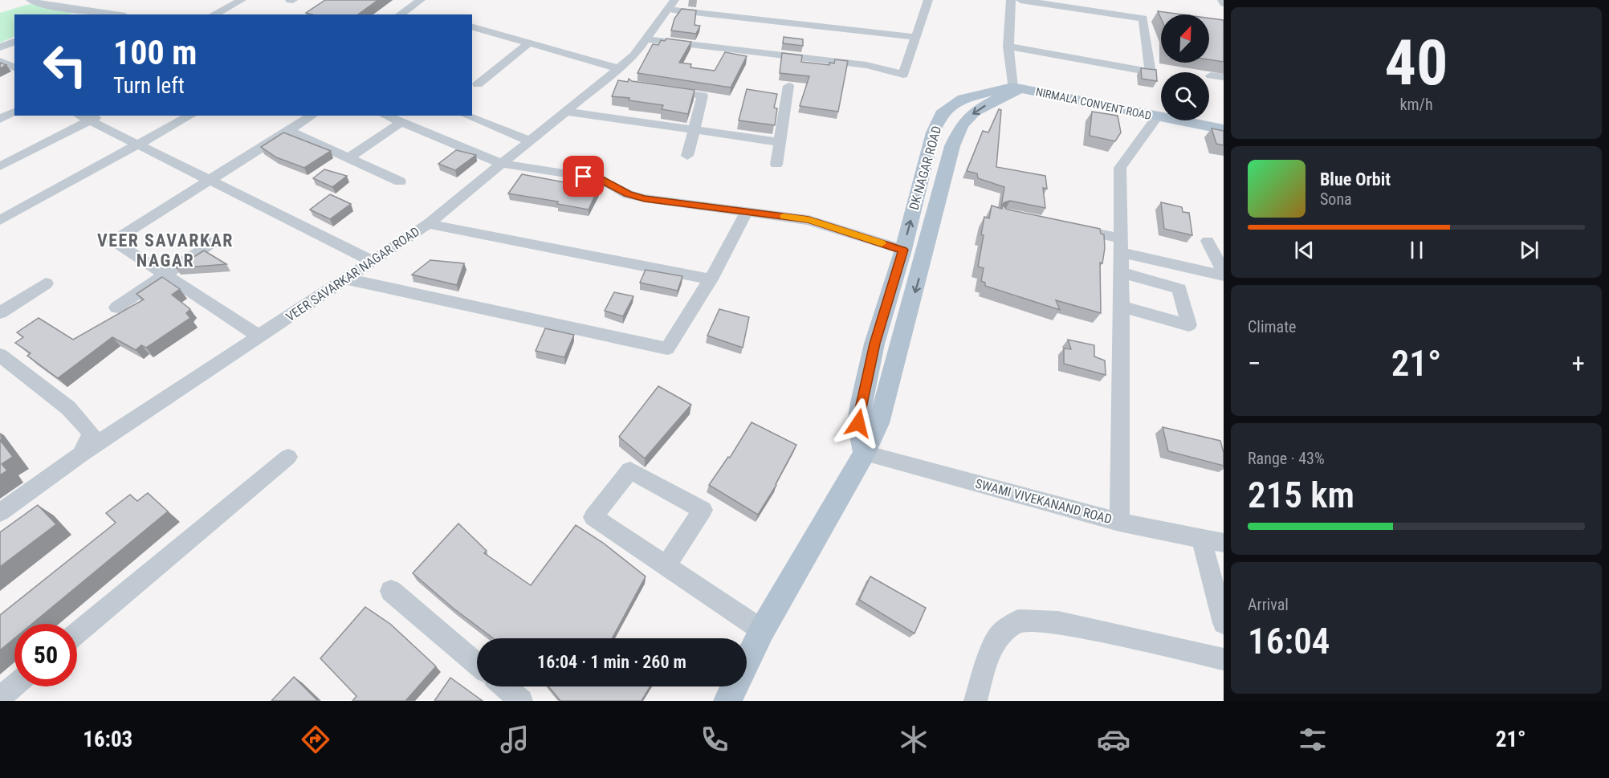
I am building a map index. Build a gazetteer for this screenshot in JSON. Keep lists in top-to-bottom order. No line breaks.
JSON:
{"streets":{"main road":["NIRMALA CONVENT ROAD","DK NAGAR ROAD"],"street":["VEER SAVARKAR NAGAR ROAD","SWAMI VIVEKANAND ROAD"]},"crossings":[["NIRMALA CONVENT ROAD","DK NAGAR ROAD"],["DK NAGAR ROAD","SWAMI VIVEKANAND ROAD"]],"districts":["VEER SAVARKAR NAGAR"],"north":"top right","page":{"tile":[["40","km/h"],"Climate",["Range · 43%","215 km"],["Arrival","16:04"]],"turn":["100 m","Turn left"],"song":["Blue Orbit","Sona"],"heat":["−","21°","+"],"limit":"50","trip":"16:04 · 1 min · 260 m","tabs":["16:03","21°"]}}
